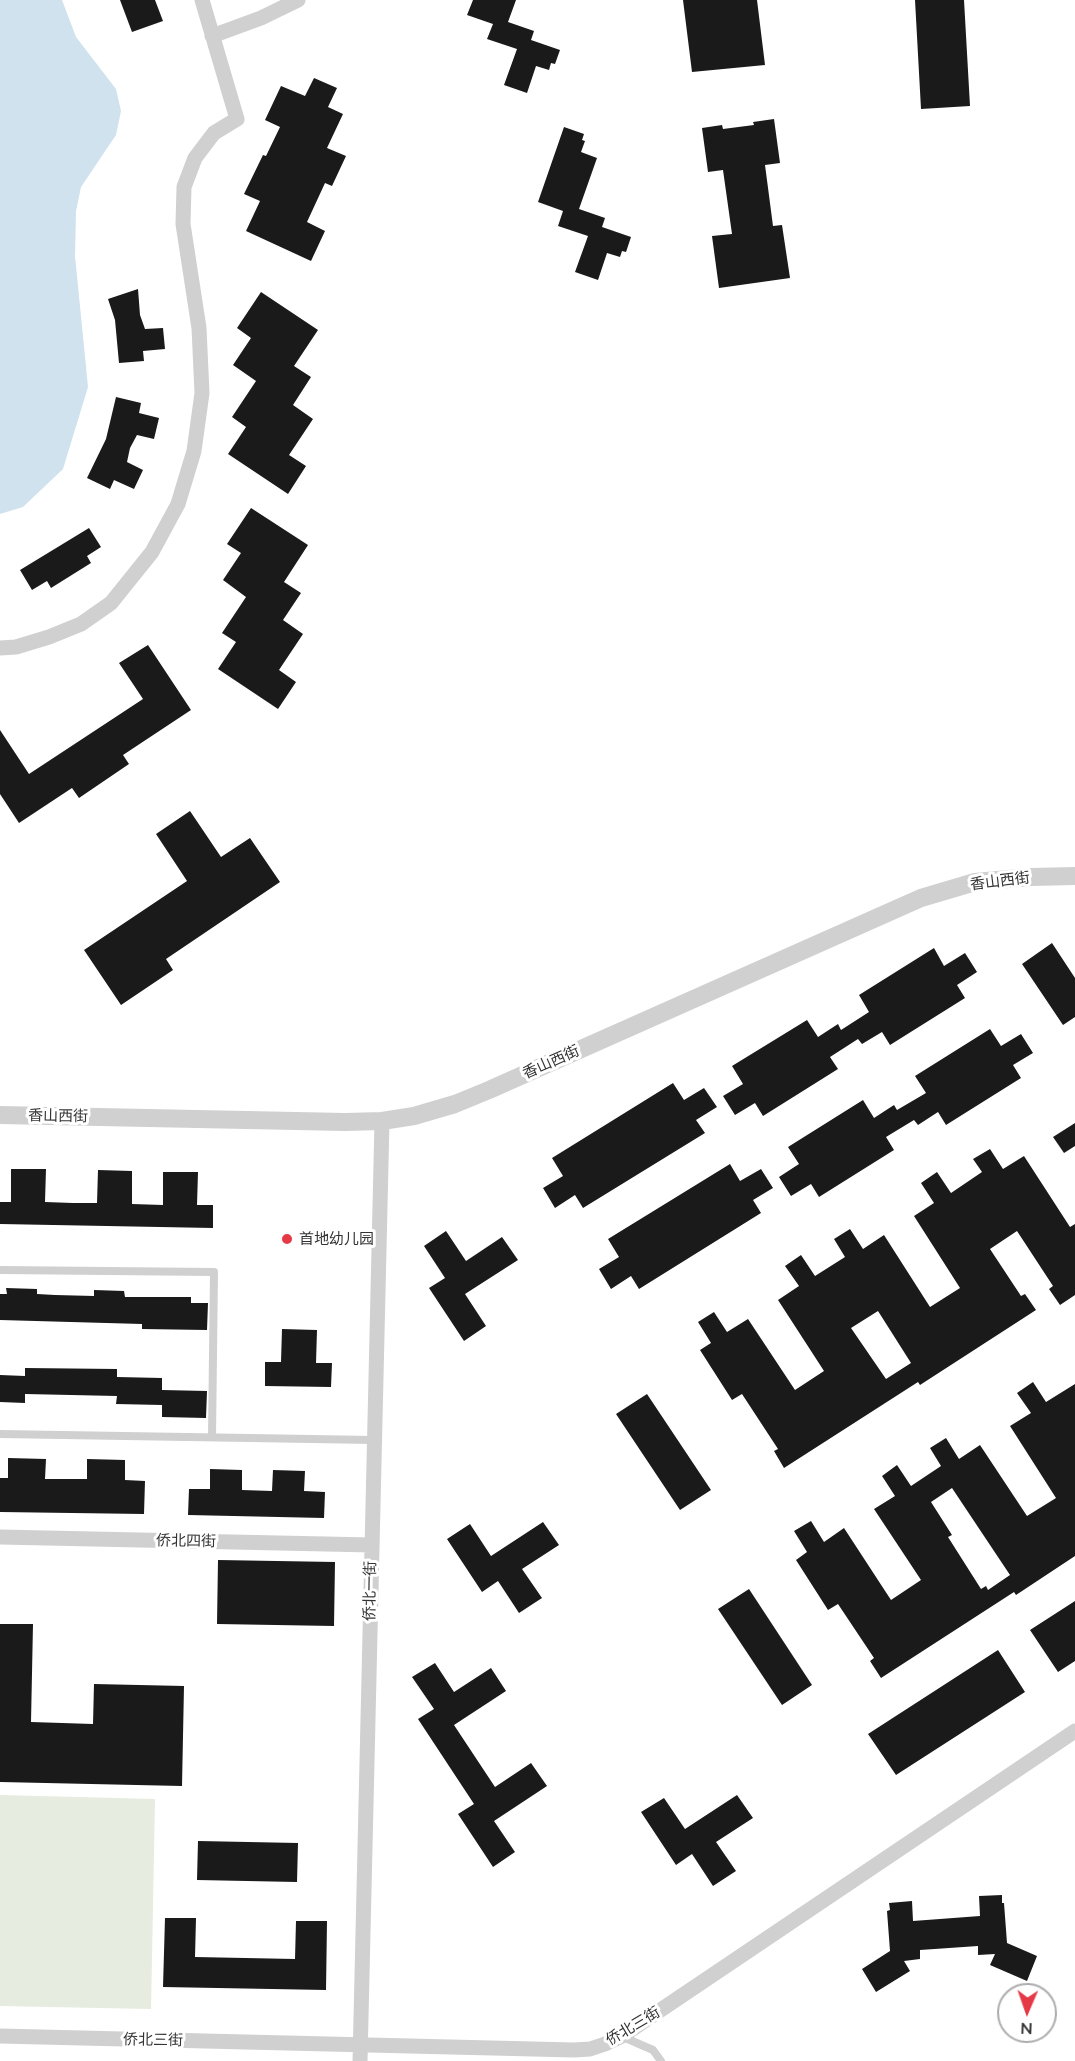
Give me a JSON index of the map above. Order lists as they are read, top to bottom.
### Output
{
  "streets": {
    "street": [
      "香山西街",
      "侨北四街",
      "侨北一街",
      "侨北三街"
    ]
  },
  "crossings": [
    ["香山西街", "侨北一街"],
    ["侨北四街", "侨北一街"],
    ["侨北一街", "侨北三街"]
  ],
  "places": ["首地幼儿园"],
  "north": "bottom"
}
